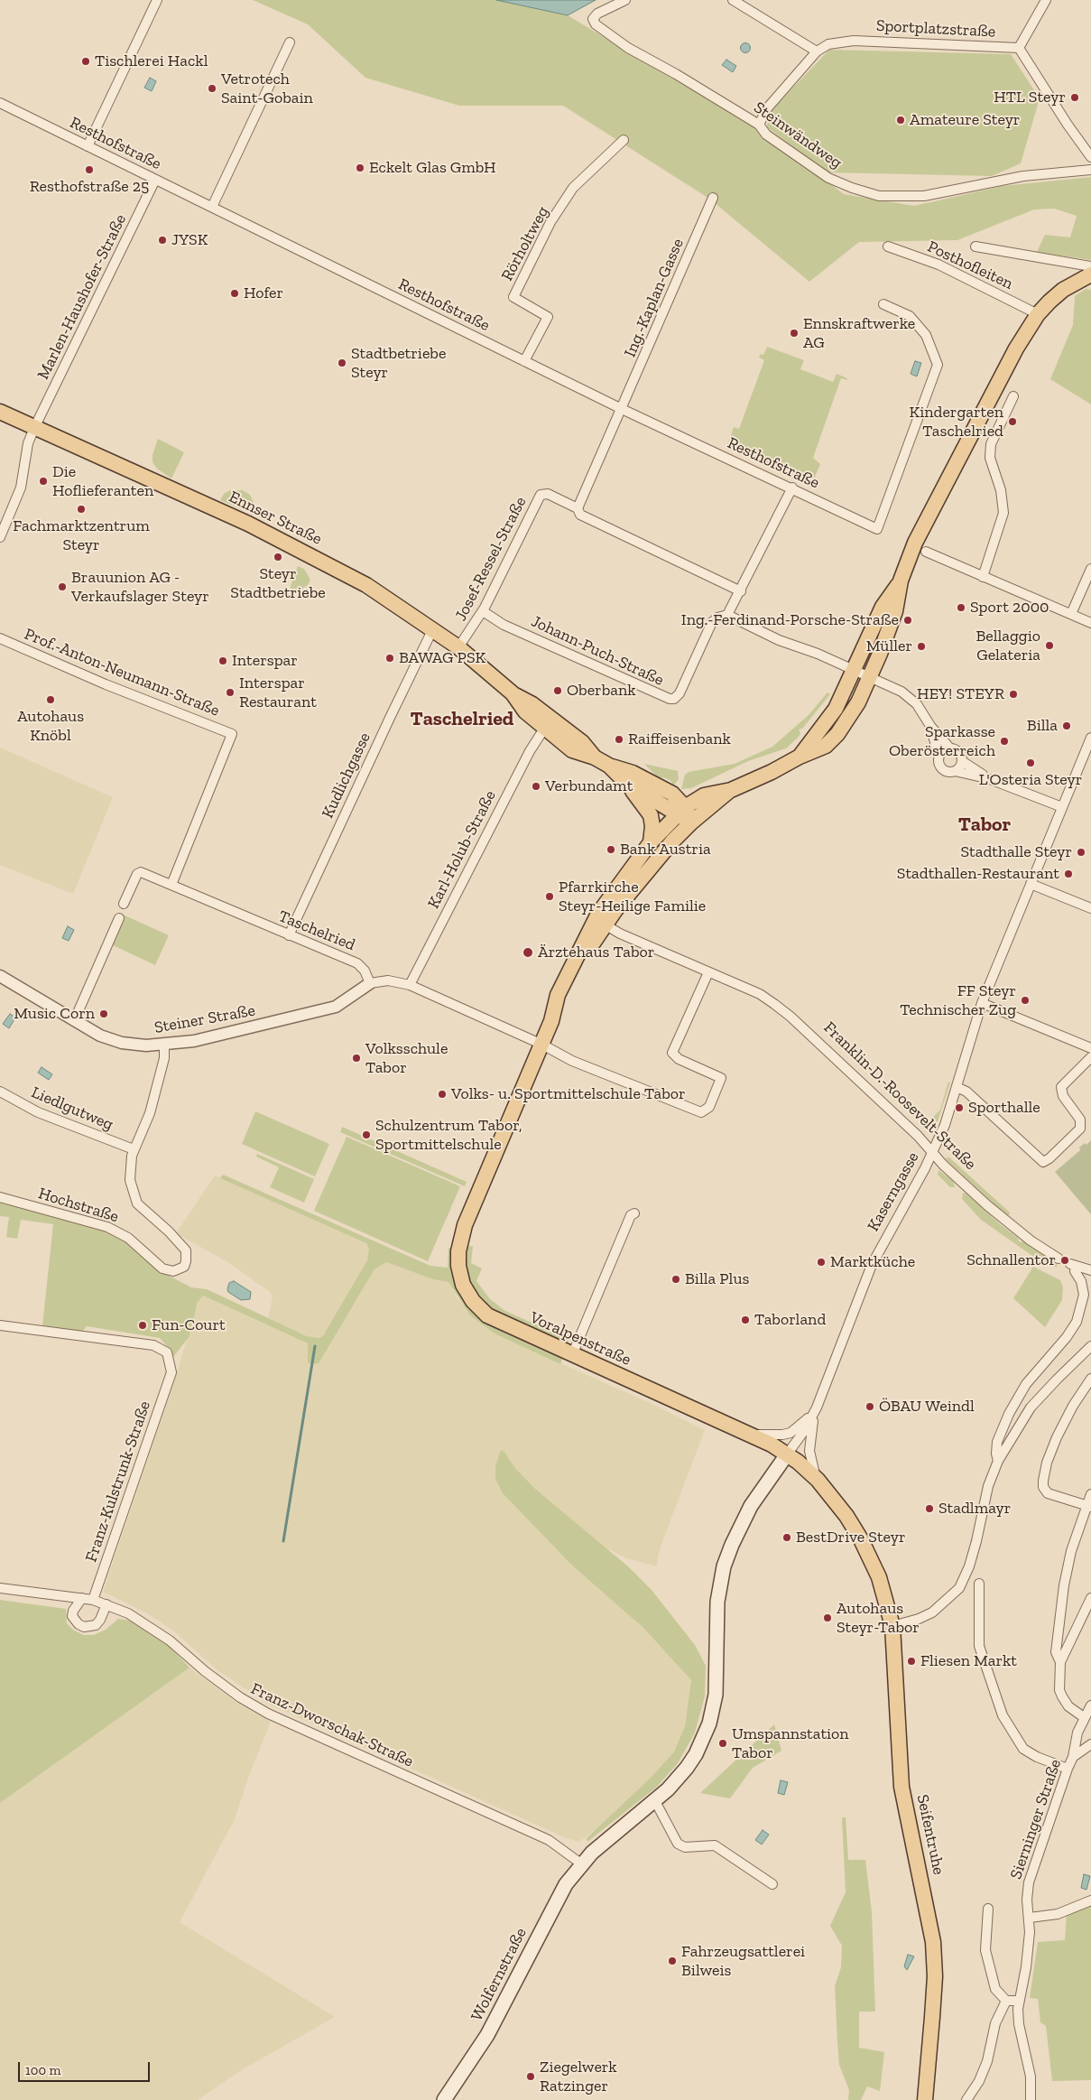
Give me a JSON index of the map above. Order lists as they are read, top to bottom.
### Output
{
  "streets": {
    "main road": [
      "Ennser Straße",
      "Voralpenstraße",
      "Seifentruhe",
      "Wolfernstraße"
    ],
    "street": [
      "Sportplatzstraße",
      "Steinwändweg",
      "Resthofstraße",
      "Rörholtweg",
      "Posthofleiten",
      "Marlen-Haushofer-Straße",
      "Ing.-Kaplan-Gasse",
      "Josef-Ressel-Straße",
      "Johann-Puch-Straße",
      "Prof.-Anton-Neumann-Straße",
      "Kudlichgasse",
      "Karl-Holub-Straße",
      "Taschelried",
      "Steiner Straße",
      "Franklin-D.-Roosevelt-Straße",
      "Liedlgutweg",
      "Kaserngasse",
      "Hochstraße",
      "Franz-Kulstrunk-Straße",
      "Franz-Dworschak-Straße",
      "Sierninger Straße"
    ]
  },
  "crossings": [
    ["Sportplatzstraße", "Steinwändweg"],
    ["Resthofstraße", "Rörholtweg"],
    ["Resthofstraße", "Marlen-Haushofer-Straße"],
    ["Resthofstraße", "Ing.-Kaplan-Gasse"],
    ["Resthofstraße", "Johann-Puch-Straße"],
    ["Marlen-Haushofer-Straße", "Ennser Straße"],
    ["Ennser Straße", "Josef-Ressel-Straße"],
    ["Ennser Straße", "Kudlichgasse"],
    ["Ennser Straße", "Karl-Holub-Straße"],
    ["Josef-Ressel-Straße", "Johann-Puch-Straße"],
    ["Prof.-Anton-Neumann-Straße", "Taschelried"],
    ["Kudlichgasse", "Taschelried"],
    ["Taschelried", "Steiner Straße"],
    ["Steiner Straße", "Hochstraße"],
    ["Franklin-D.-Roosevelt-Straße", "Kaserngasse"],
    ["Liedlgutweg", "Hochstraße"],
    ["Kaserngasse", "Voralpenstraße"],
    ["Kaserngasse", "Wolfernstraße"],
    ["Voralpenstraße", "Seifentruhe"],
    ["Voralpenstraße", "Wolfernstraße"],
    ["Franz-Kulstrunk-Straße", "Franz-Dworschak-Straße"],
    ["Franz-Dworschak-Straße", "Wolfernstraße"]
  ],
  "districts": ["Taschelried", "Tabor"],
  "places": [
    "Tischlerei Hackl",
    "Vetrotech Saint-Gobain",
    "HTL Steyr",
    "Amateure Steyr",
    "Eckelt Glas GmbH",
    "Resthofstraße 25",
    "JYSK",
    "Hofer",
    "Ennskraftwerke AG",
    "Stadtbetriebe Steyr",
    "Kindergarten Taschelried",
    "Die Hoflieferanten",
    "Fachmarktzentrum Steyr",
    "Steyr Stadtbetriebe",
    "Brauunion AG - Verkaufslager Steyr",
    "Sport 2000",
    "Ing.-Ferdinand-Porsche-Straße",
    "Bellaggio Gelateria",
    "Müller",
    "BAWAG PSK",
    "Interspar",
    "Oberbank",
    "Interspar Restaurant",
    "HEY! STEYR",
    "Autohaus Knöbl",
    "Billa",
    "Raiffeisenbank",
    "Sparkasse Oberösterreich",
    "L'Osteria Steyr",
    "Verbundamt",
    "Bank Austria",
    "Stadthalle Steyr",
    "Stadthallen-Restaurant",
    "Pfarrkirche Steyr-Heilige Familie",
    "Ärztehaus Tabor",
    "FF Steyr Technischer Zug",
    "Music Corn",
    "Volksschule Tabor",
    "Volks- u. Sportmittelschule Tabor",
    "Sporthalle",
    "Schulzentrum Tabor, Sportmittelschule",
    "Schnallentor",
    "Marktküche",
    "Billa Plus",
    "Taborland",
    "Fun-Court",
    "ÖBAU Weindl",
    "Stadlmayr",
    "BestDrive Steyr",
    "Autohaus Steyr-Tabor",
    "Fliesen Markt",
    "Umspannstation Tabor",
    "Fahrzeugsattlerei Bilweis",
    "Ziegelwerk Ratzinger"
  ],
  "scale_bar": "100 m"
}
